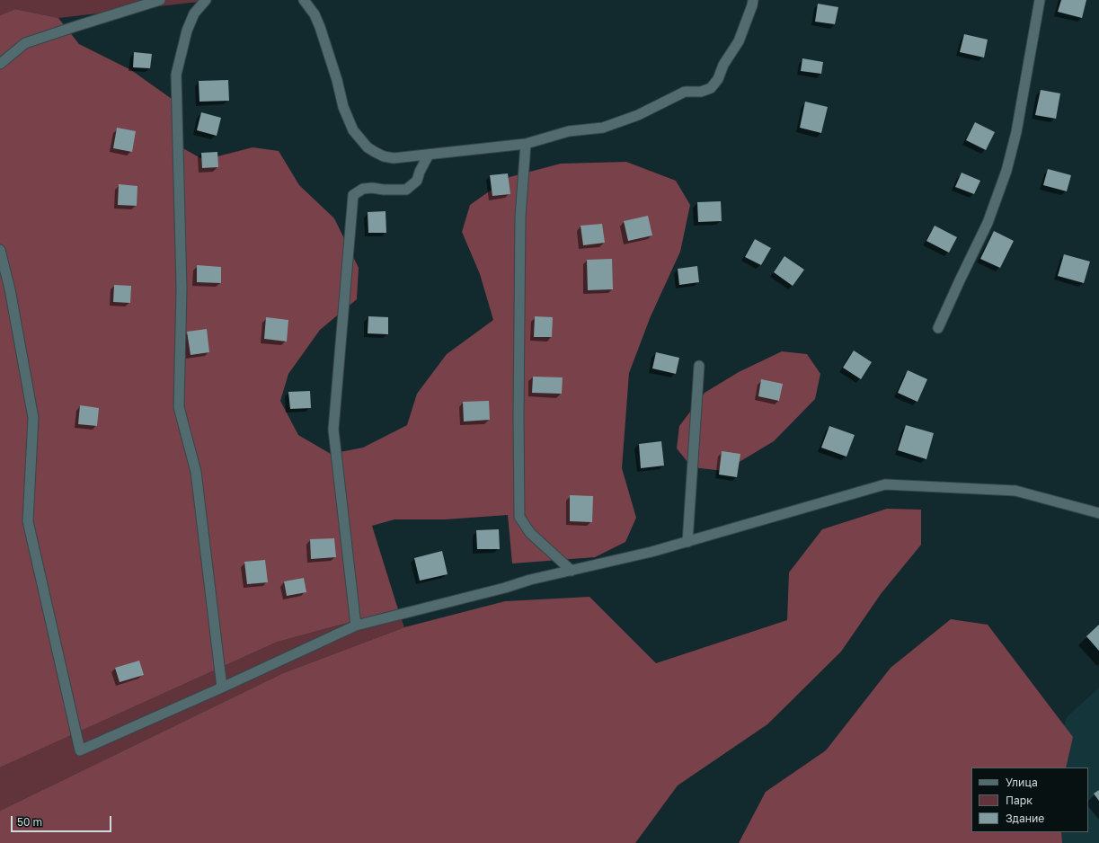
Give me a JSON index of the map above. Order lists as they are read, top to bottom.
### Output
{
  "legend": ["Улица", "Парк", "Здание"],
  "scale_bar": "50 m"
}
